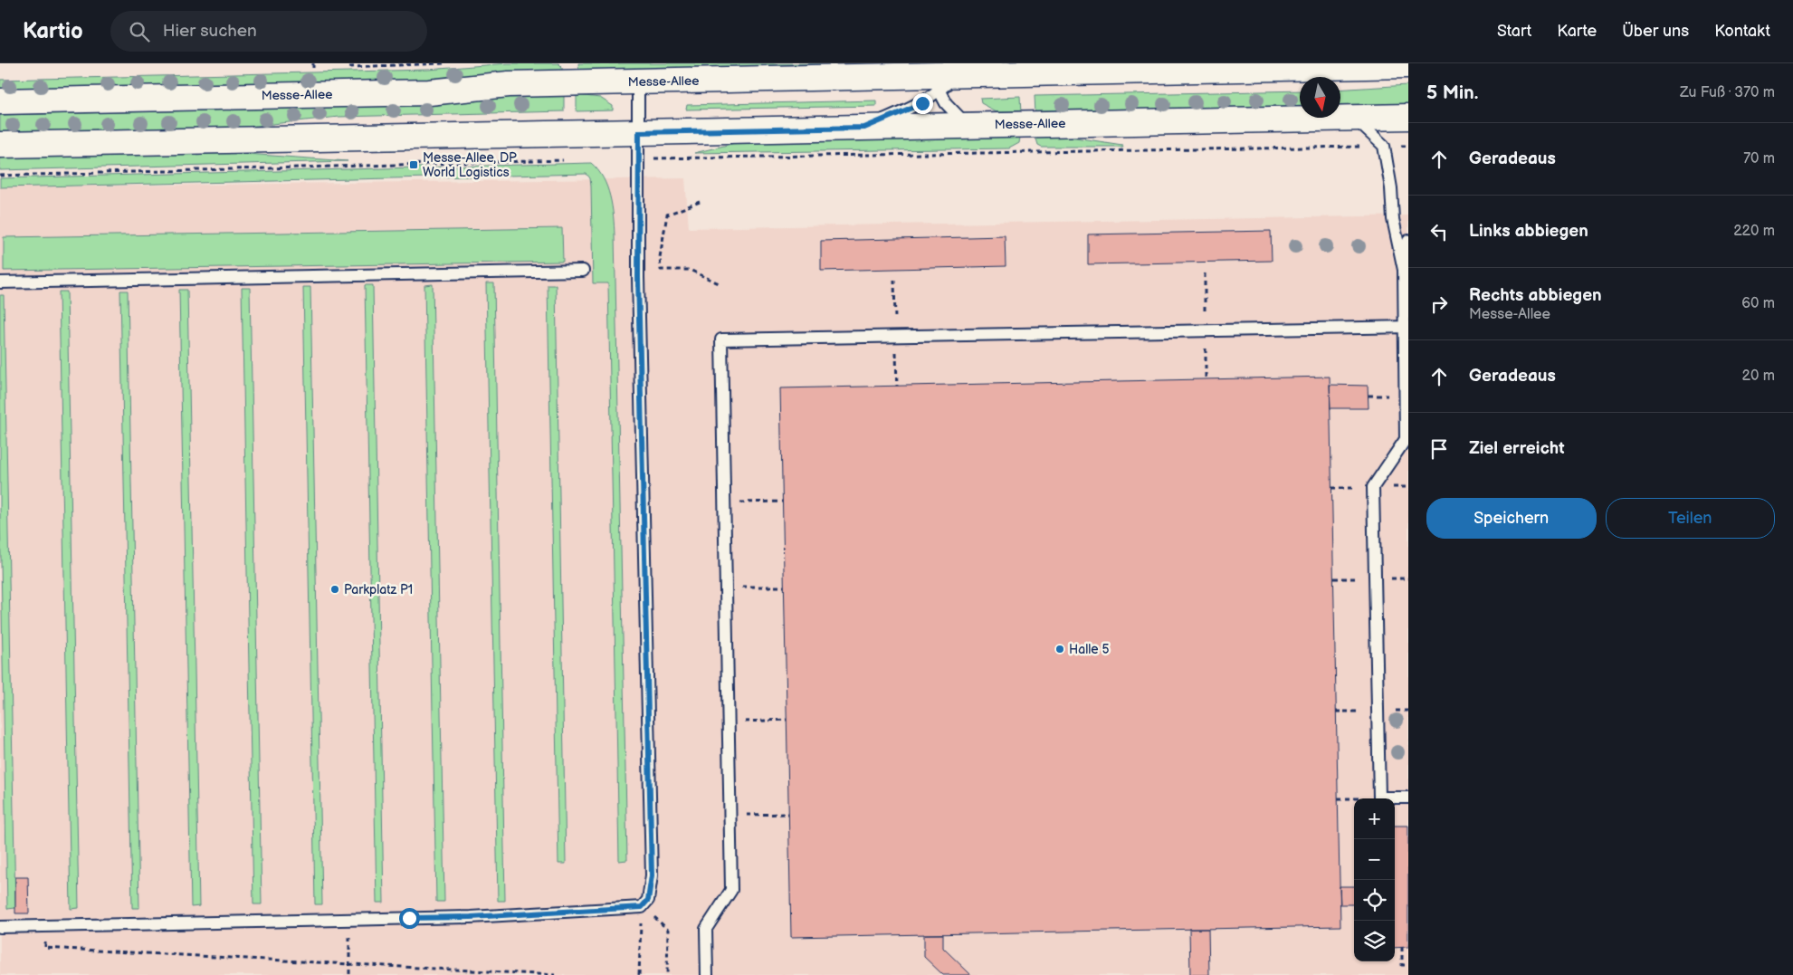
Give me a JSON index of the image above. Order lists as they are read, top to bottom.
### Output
{
  "streets": {
    "main road": ["Messe-Allee"]
  },
  "places": {
    "transit": ["Messe-Allee, DP World Logistics"],
    "other": ["Parkplatz P1", "Halle 5"]
  },
  "north": "bottom",
  "page": {
    "header": "Kartio",
    "search": "Hier suchen",
    "nav": [
      "Start",
      "Karte",
      "Über uns",
      "Kontakt"
    ],
    "heading": ["5 Min.", "Zu Fuß · 370 m"],
    "list": [
      ["Geradeaus", "70 m"],
      ["Links abbiegen", "220 m"],
      ["Rechts abbiegen", "Messe-Allee", "60 m"],
      ["Geradeaus", "20 m"],
      "Ziel erreicht"
    ],
    "buttons": ["Speichern", "Teilen"],
    "map_buttons": ["+", "−"]
  }
}
